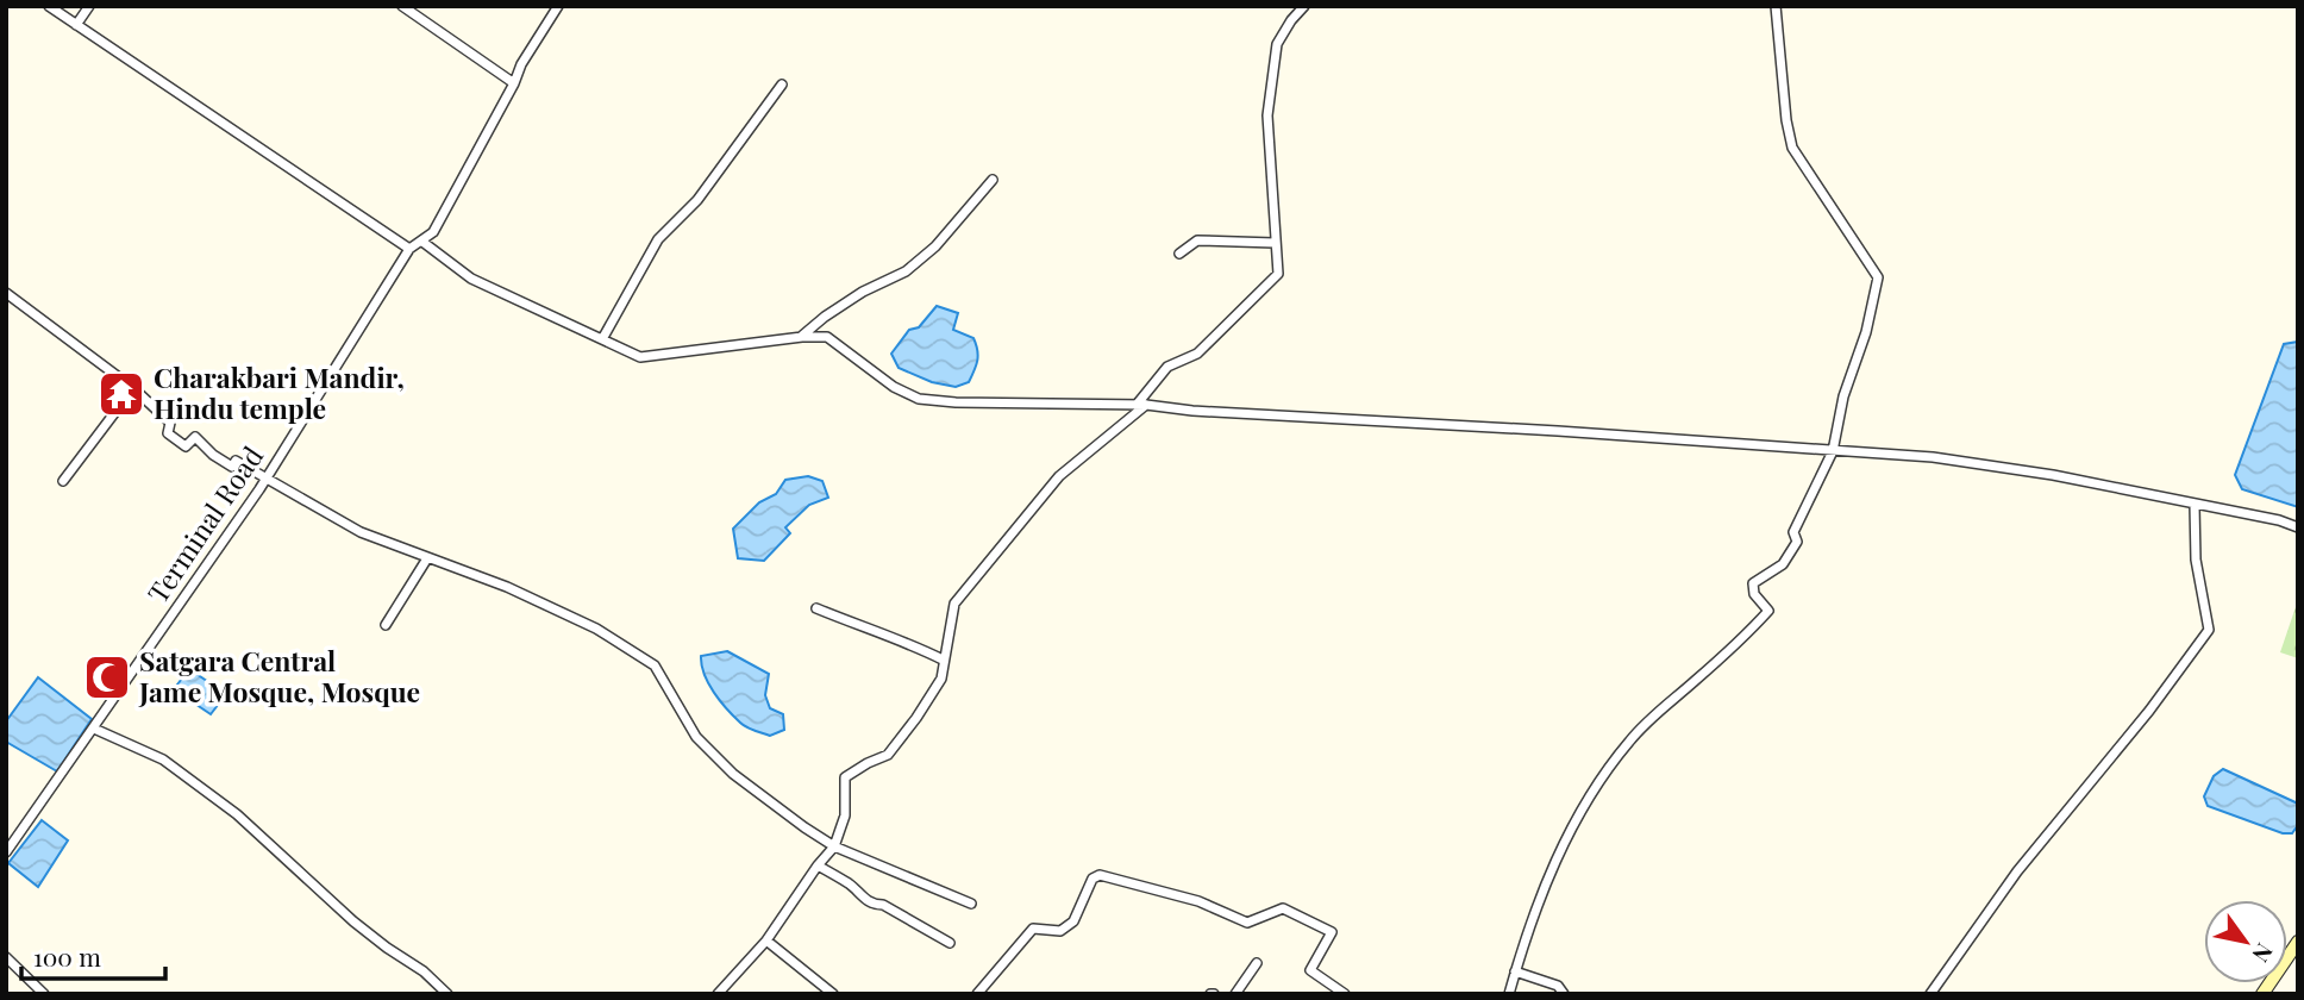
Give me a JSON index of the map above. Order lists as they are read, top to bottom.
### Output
{
  "streets": {
    "street": ["Terminal Road"]
  },
  "places": {
    "temple": ["Charakbari Mandir, Hindu temple"],
    "mosque": ["Satgara Central Jame Mosque, Mosque"]
  },
  "scale_bar": "100 m",
  "north": "bottom right"
}
